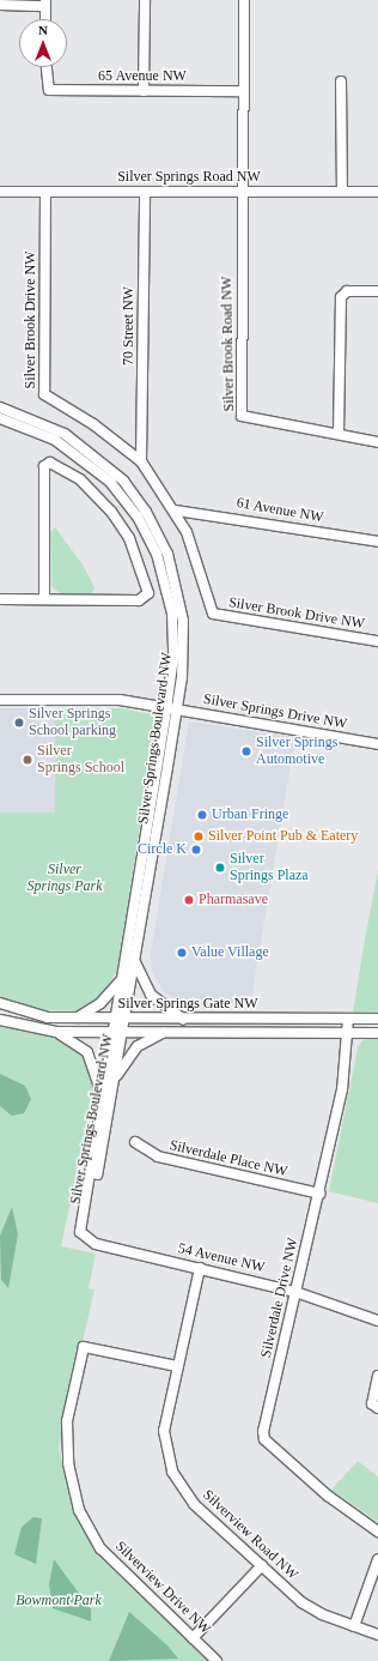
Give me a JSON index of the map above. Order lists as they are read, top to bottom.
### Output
{
  "streets": {
    "street": [
      "65 Avenue NW",
      "Silver Springs Road NW",
      "Silver Brook Drive NW",
      "70 Street NW",
      "Silver Brook Road NW",
      "61 Avenue NW",
      "Silver Springs Drive NW",
      "Silver Springs Boulevard NW",
      "Silver Springs Gate NW",
      "Silverdale Place NW",
      "54 Avenue NW",
      "Silverdale Drive NW",
      "Silverview Road NW",
      "Silverview Drive NW"
    ]
  },
  "crossings": [
    ["Silver Springs Road NW", "Silver Brook Drive NW"],
    ["Silver Springs Road NW", "70 Street NW"],
    ["Silver Springs Road NW", "Silver Brook Road NW"],
    ["Silver Brook Drive NW", "70 Street NW"],
    ["Silver Brook Drive NW", "61 Avenue NW"],
    ["Silver Springs Drive NW", "Silver Springs Boulevard NW"],
    ["Silver Springs Boulevard NW", "Silver Springs Gate NW"],
    ["Silver Springs Boulevard NW", "54 Avenue NW"],
    ["Silver Springs Gate NW", "Silverdale Drive NW"],
    ["Silverdale Place NW", "Silverdale Drive NW"],
    ["54 Avenue NW", "Silverdale Drive NW"],
    ["54 Avenue NW", "Silverview Road NW"],
    ["Silverview Road NW", "Silverview Drive NW"]
  ],
  "parks": ["Silver Springs Park", "Bowmont Park"],
  "places": [
    "Silver Springs School parking",
    "Silver Springs Automotive",
    "Silver Springs School",
    "Urban Fringe",
    "Silver Point Pub & Eatery",
    "Circle K",
    "Silver Springs Plaza",
    "Pharmasave",
    "Value Village"
  ],
  "north": "top"
}
